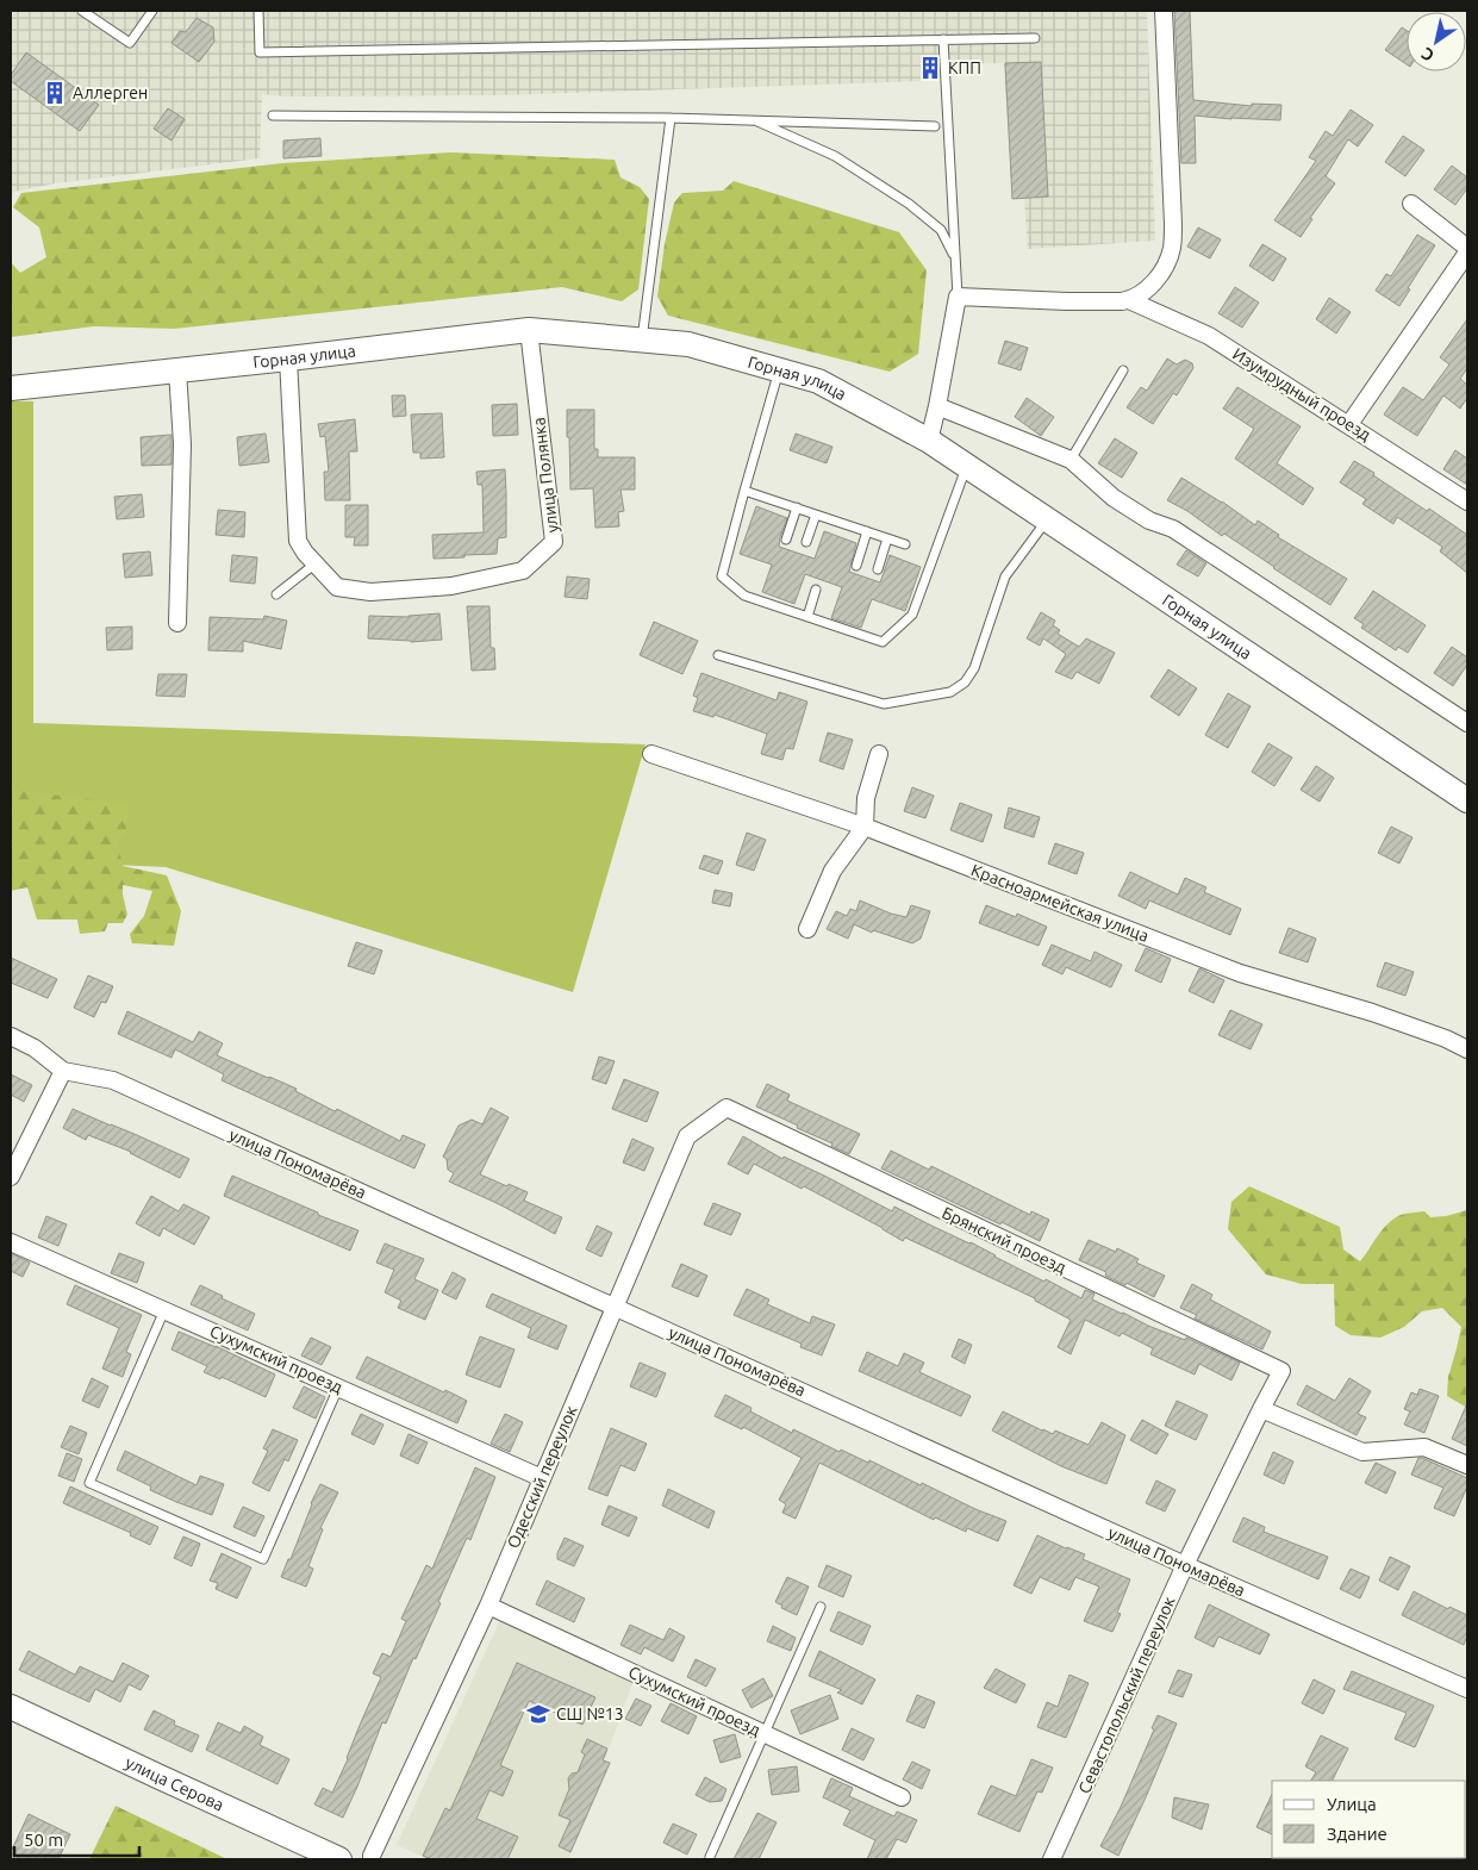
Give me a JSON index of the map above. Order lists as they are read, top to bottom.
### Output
{
  "streets": {
    "street": [
      "Горная улица",
      "Изумрудный проезд",
      "улица Полянка",
      "Красноармейская улица",
      "улица Пономарёва",
      "Брянский проезд",
      "Сухумский проезд",
      "Одесский переулок",
      "Севастопольский переулок",
      "улица Серова"
    ]
  },
  "crossings": [
    ["Горная улица", "улица Полянка"],
    ["улица Пономарёва", "Одесский переулок"],
    ["улица Пономарёва", "Севастопольский переулок"],
    ["Брянский проезд", "Одесский переулок"],
    ["Брянский проезд", "Севастопольский переулок"],
    ["Сухумский проезд", "Одесский переулок"]
  ],
  "places": {
    "building": ["КПП", "Аллерген"],
    "school or university": ["СШ №13"]
  },
  "legend": ["Улица", "Здание"],
  "scale_bar": "50 m",
  "north": "bottom left"
}
